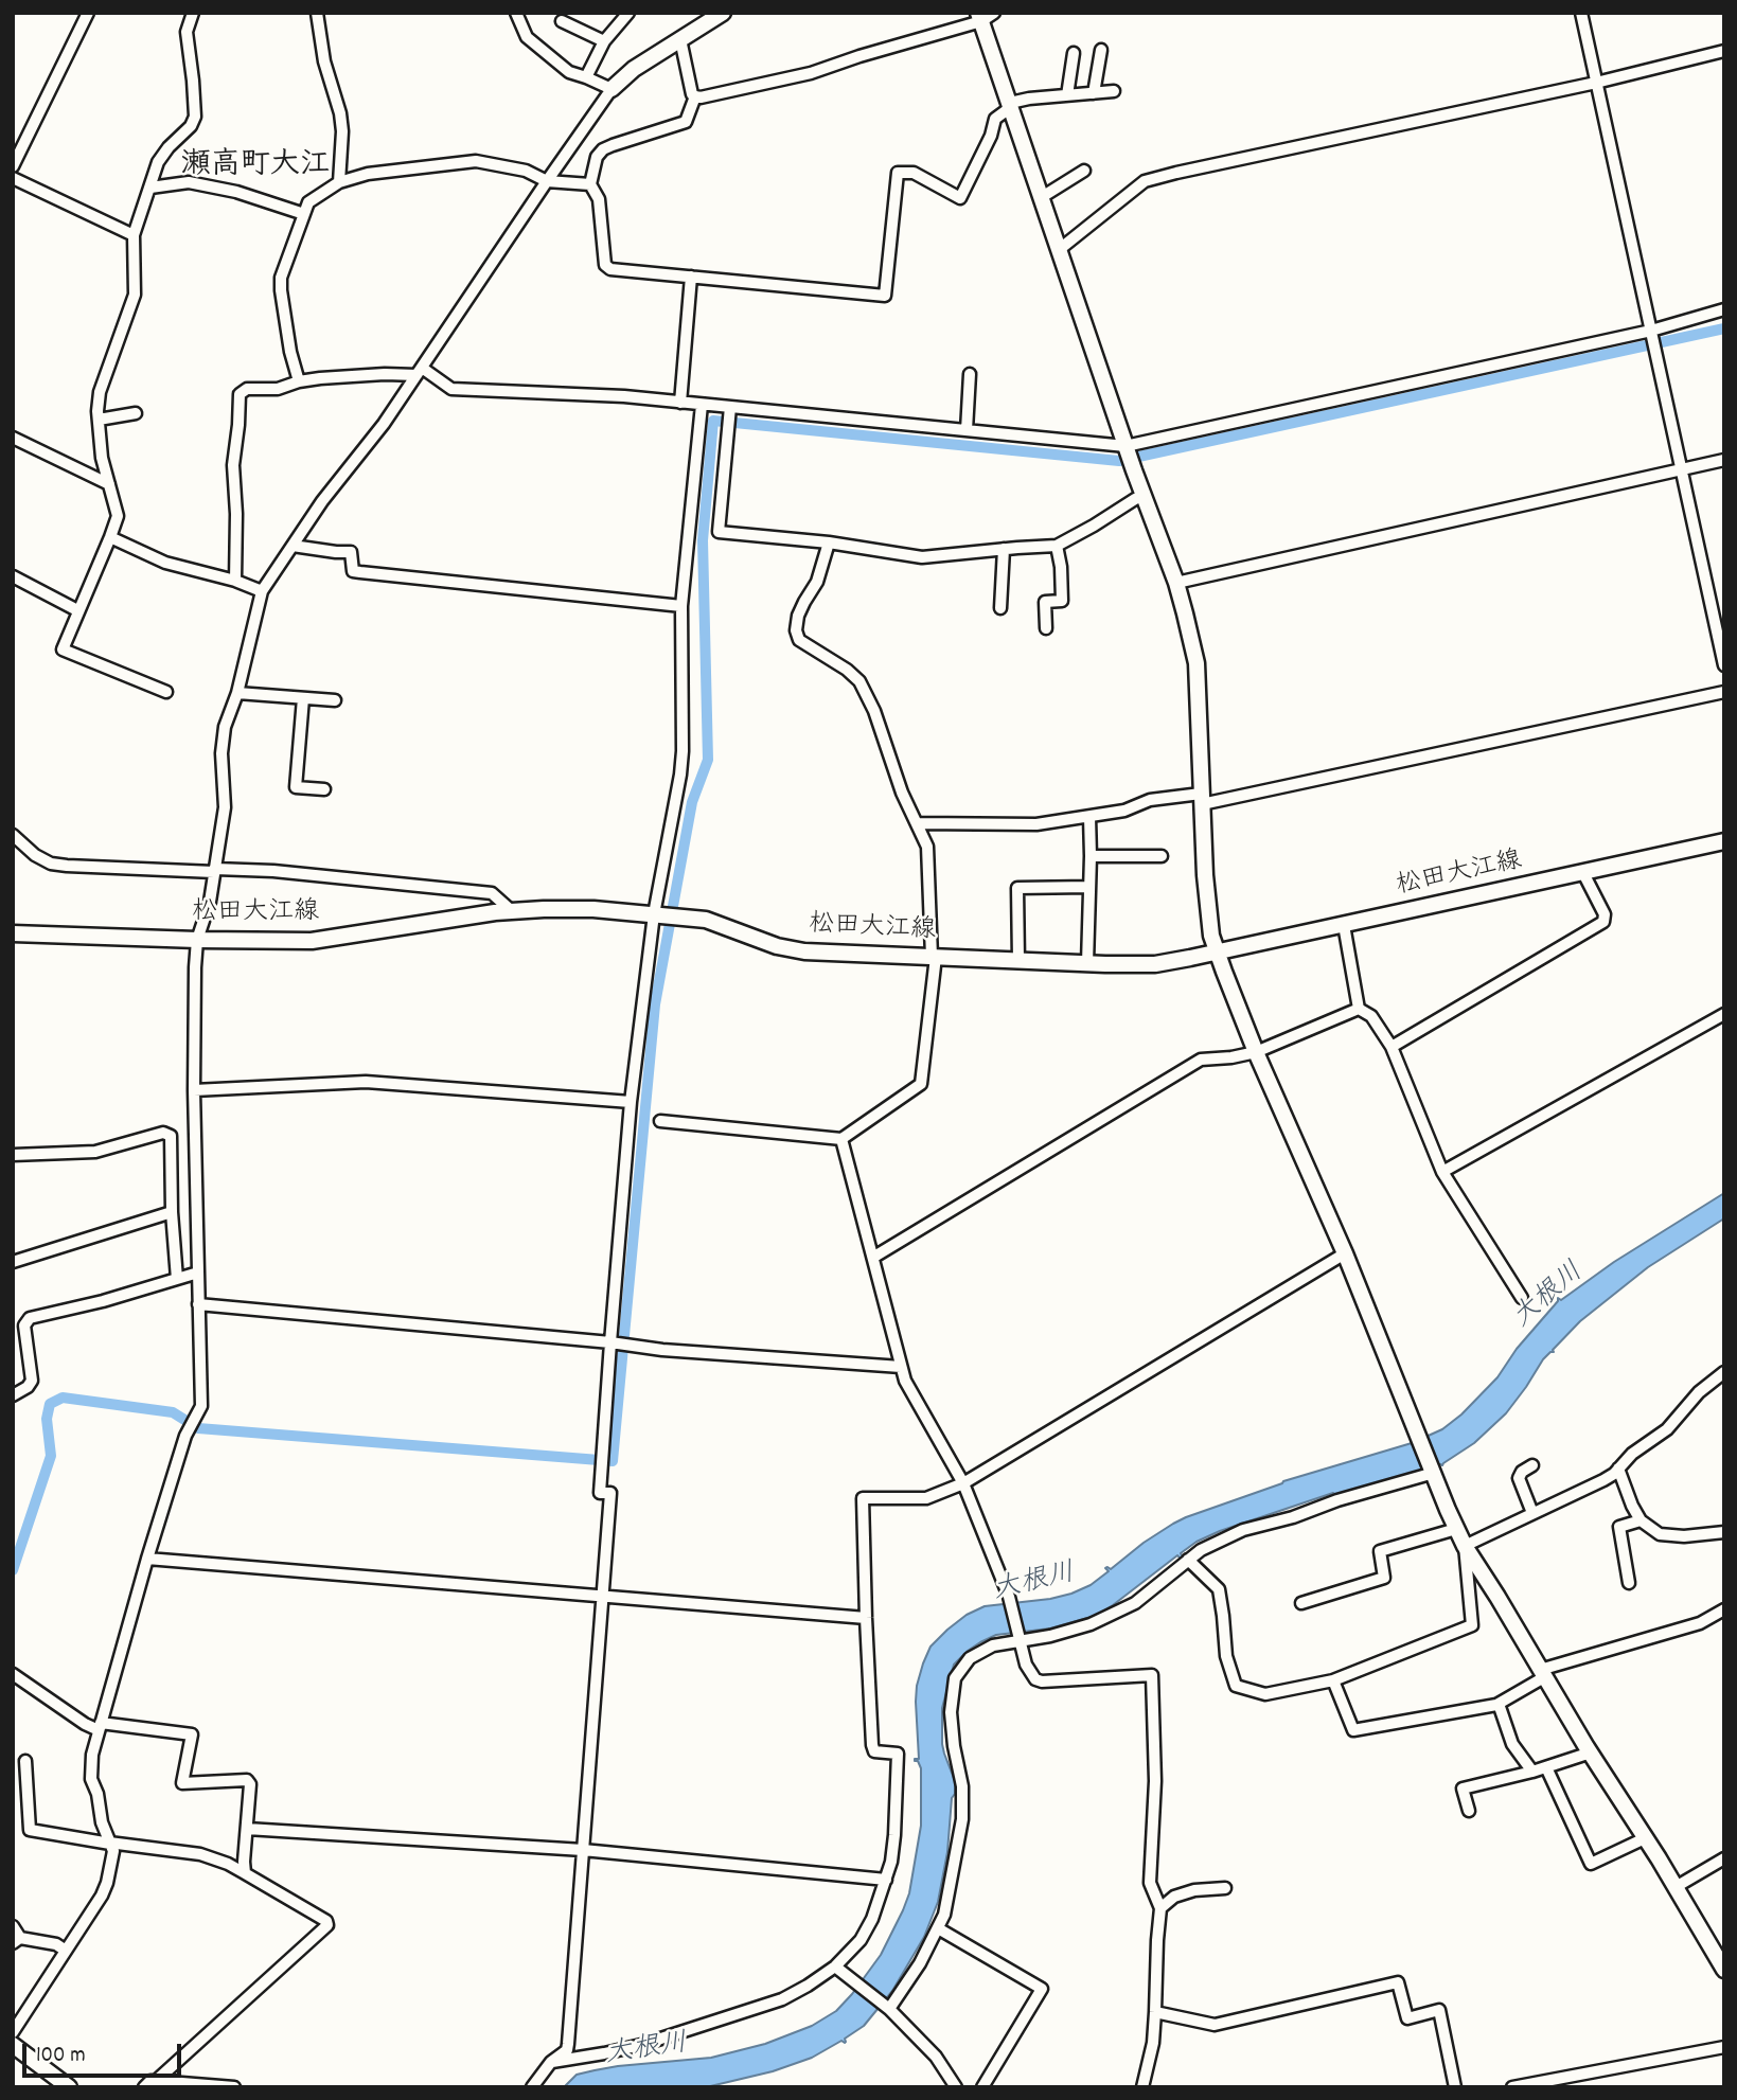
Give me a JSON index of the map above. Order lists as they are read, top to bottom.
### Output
{
  "streets": {
    "street": ["松田大江線"]
  },
  "districts": ["瀬高町大江"],
  "water": ["大根川"],
  "scale_bar": "100 m"
}
